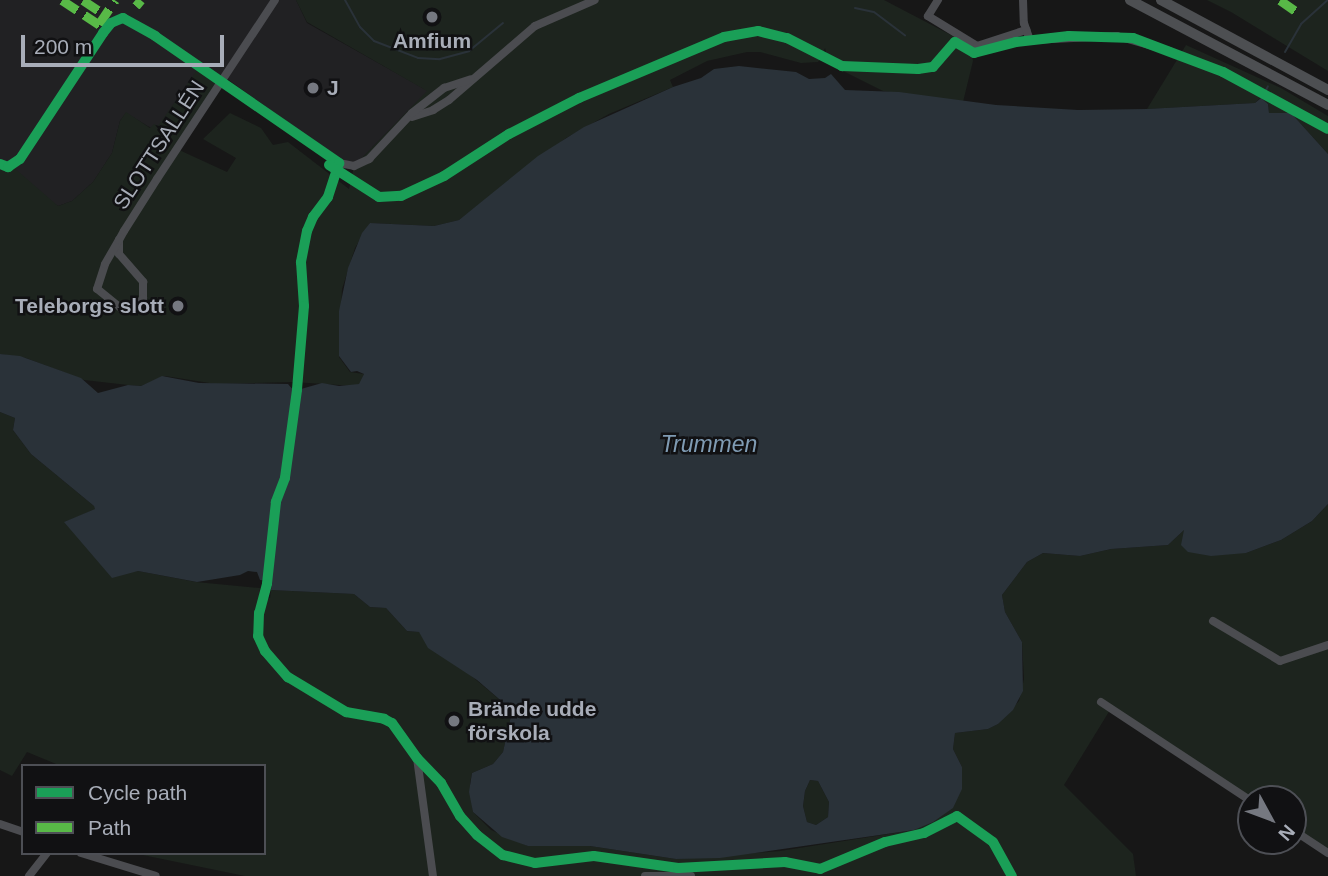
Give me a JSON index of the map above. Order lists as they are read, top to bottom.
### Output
{
  "streets": {
    "street": ["SLOTTSALLÉN"]
  },
  "water": ["Trummen"],
  "places": [
    "Amfium",
    "J",
    "Teleborgs slott",
    "Brände udde förskola"
  ],
  "legend": ["Cycle path", "Path"],
  "scale_bar": "200 m",
  "north": "bottom right"
}
